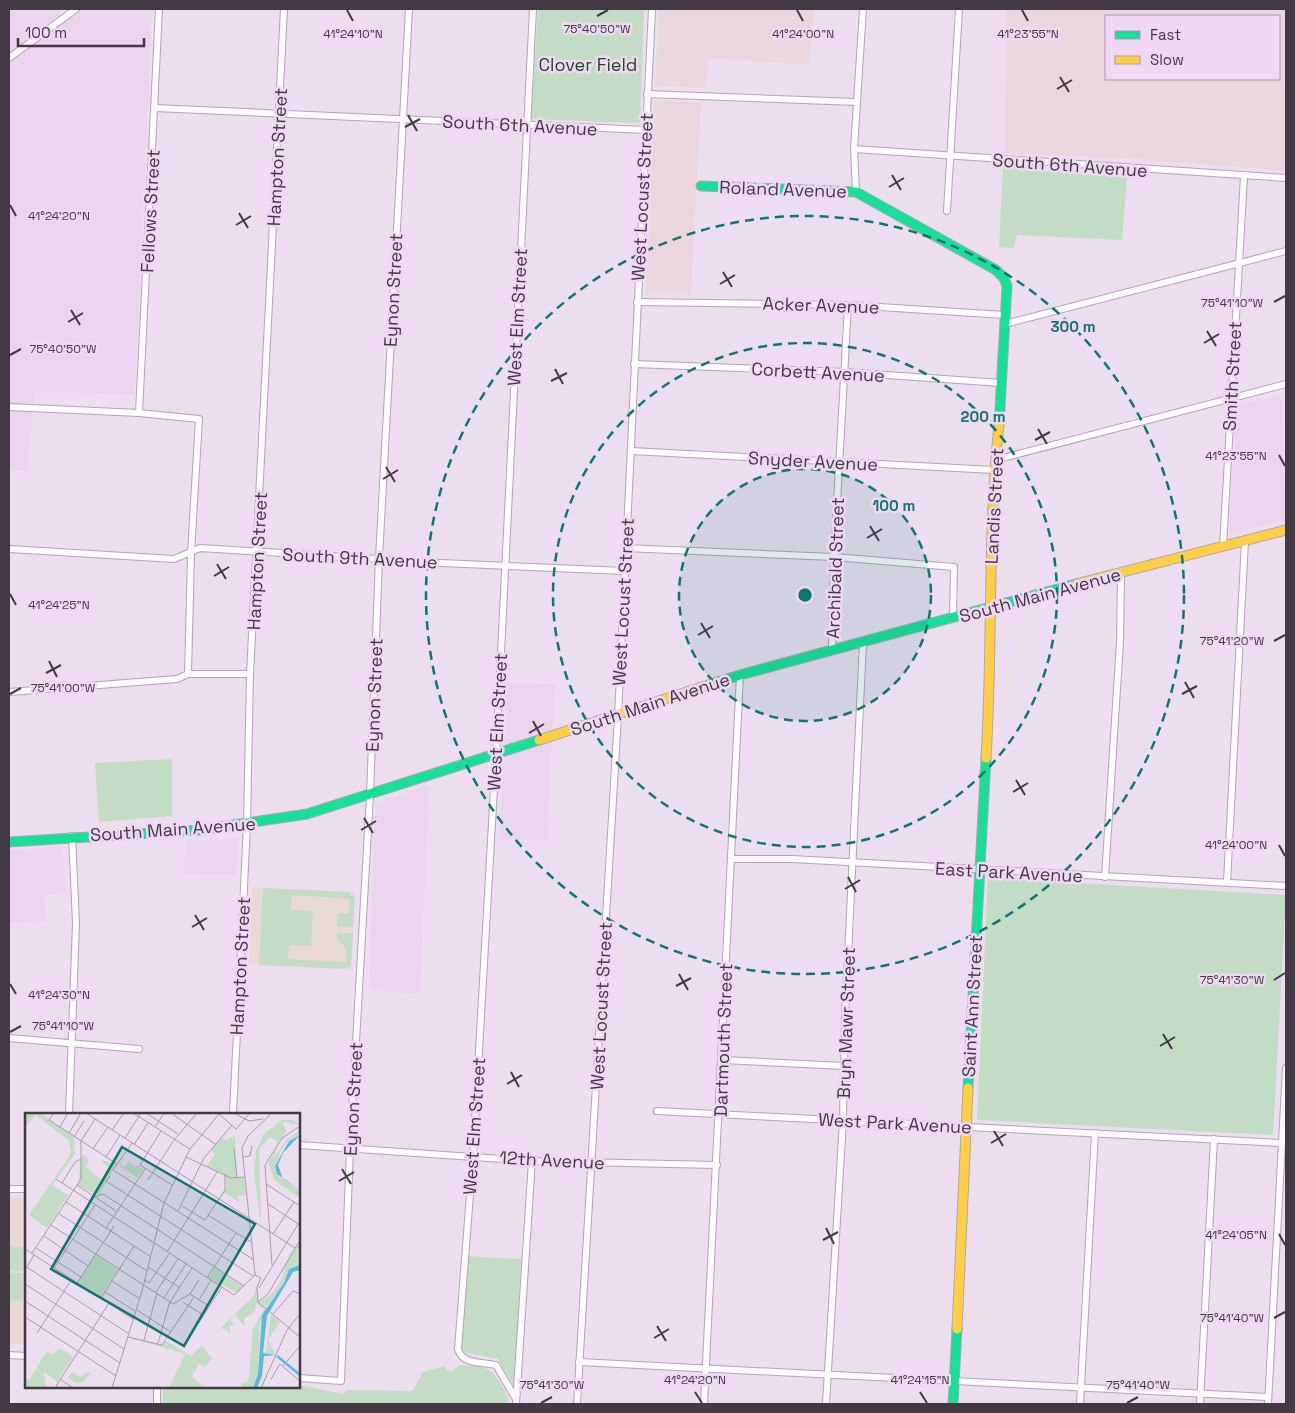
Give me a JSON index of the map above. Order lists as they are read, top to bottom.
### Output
{
  "streets": {
    "street": [
      "South 6th Avenue",
      "Hampton Street",
      "Roland Avenue",
      "West Locust Street",
      "Fellows Street",
      "Eynon Street",
      "Acker Avenue",
      "West Elm Street",
      "Corbett Avenue",
      "Smith Street",
      "Snyder Avenue",
      "Landis Street",
      "South 9th Avenue",
      "Archibald Street",
      "South Main Avenue",
      "East Park Avenue",
      "Saint Ann Street",
      "Bryn Mawr Street",
      "Dartmouth Street",
      "West Park Avenue",
      "12th Avenue"
    ]
  },
  "crossings": [
    ["South 6th Avenue", "Hampton Street"],
    ["South 6th Avenue", "West Locust Street"],
    ["South 6th Avenue", "Fellows Street"],
    ["South 6th Avenue", "Eynon Street"],
    ["South 6th Avenue", "West Elm Street"],
    ["South 6th Avenue", "Smith Street"],
    ["Hampton Street", "South 9th Avenue"],
    ["Hampton Street", "South Main Avenue"],
    ["Roland Avenue", "Landis Street"],
    ["West Locust Street", "Acker Avenue"],
    ["West Locust Street", "Corbett Avenue"],
    ["West Locust Street", "Snyder Avenue"],
    ["West Locust Street", "South 9th Avenue"],
    ["West Locust Street", "South Main Avenue"],
    ["West Locust Street", "12th Avenue"],
    ["Eynon Street", "South 9th Avenue"],
    ["Eynon Street", "South Main Avenue"],
    ["Eynon Street", "12th Avenue"],
    ["Acker Avenue", "Smith Street"],
    ["Acker Avenue", "Landis Street"],
    ["Acker Avenue", "Archibald Street"],
    ["West Elm Street", "South 9th Avenue"],
    ["West Elm Street", "South Main Avenue"],
    ["West Elm Street", "12th Avenue"],
    ["Corbett Avenue", "Landis Street"],
    ["Corbett Avenue", "Archibald Street"],
    ["Smith Street", "South Main Avenue"],
    ["Snyder Avenue", "Landis Street"],
    ["Snyder Avenue", "Archibald Street"],
    ["Landis Street", "South Main Avenue"],
    ["Landis Street", "Saint Ann Street"],
    ["Archibald Street", "South Main Avenue"],
    ["South Main Avenue", "Saint Ann Street"],
    ["South Main Avenue", "Bryn Mawr Street"],
    ["South Main Avenue", "Dartmouth Street"],
    ["East Park Avenue", "Saint Ann Street"],
    ["East Park Avenue", "Bryn Mawr Street"],
    ["East Park Avenue", "Dartmouth Street"],
    ["Saint Ann Street", "West Park Avenue"],
    ["Bryn Mawr Street", "West Park Avenue"],
    ["Dartmouth Street", "West Park Avenue"],
    ["Dartmouth Street", "12th Avenue"]
  ],
  "parks": ["Clover Field"],
  "legend": ["Fast", "Slow"],
  "scale_bar": "100 m",
  "coordinates": [
    "75°40'50\"W",
    "41°24'10\"N",
    "41°23'55\"N",
    "41°24'00\"N",
    "41°24'20\"N",
    "75°41'10\"W",
    "41°24'25\"N",
    "75°41'20\"W",
    "75°41'00\"W",
    "75°41'30\"W",
    "41°24'30\"N",
    "41°24'05\"N",
    "75°41'40\"W",
    "41°24'15\"N"
  ],
  "rings": ["300 m", "200 m", "100 m"]
}
